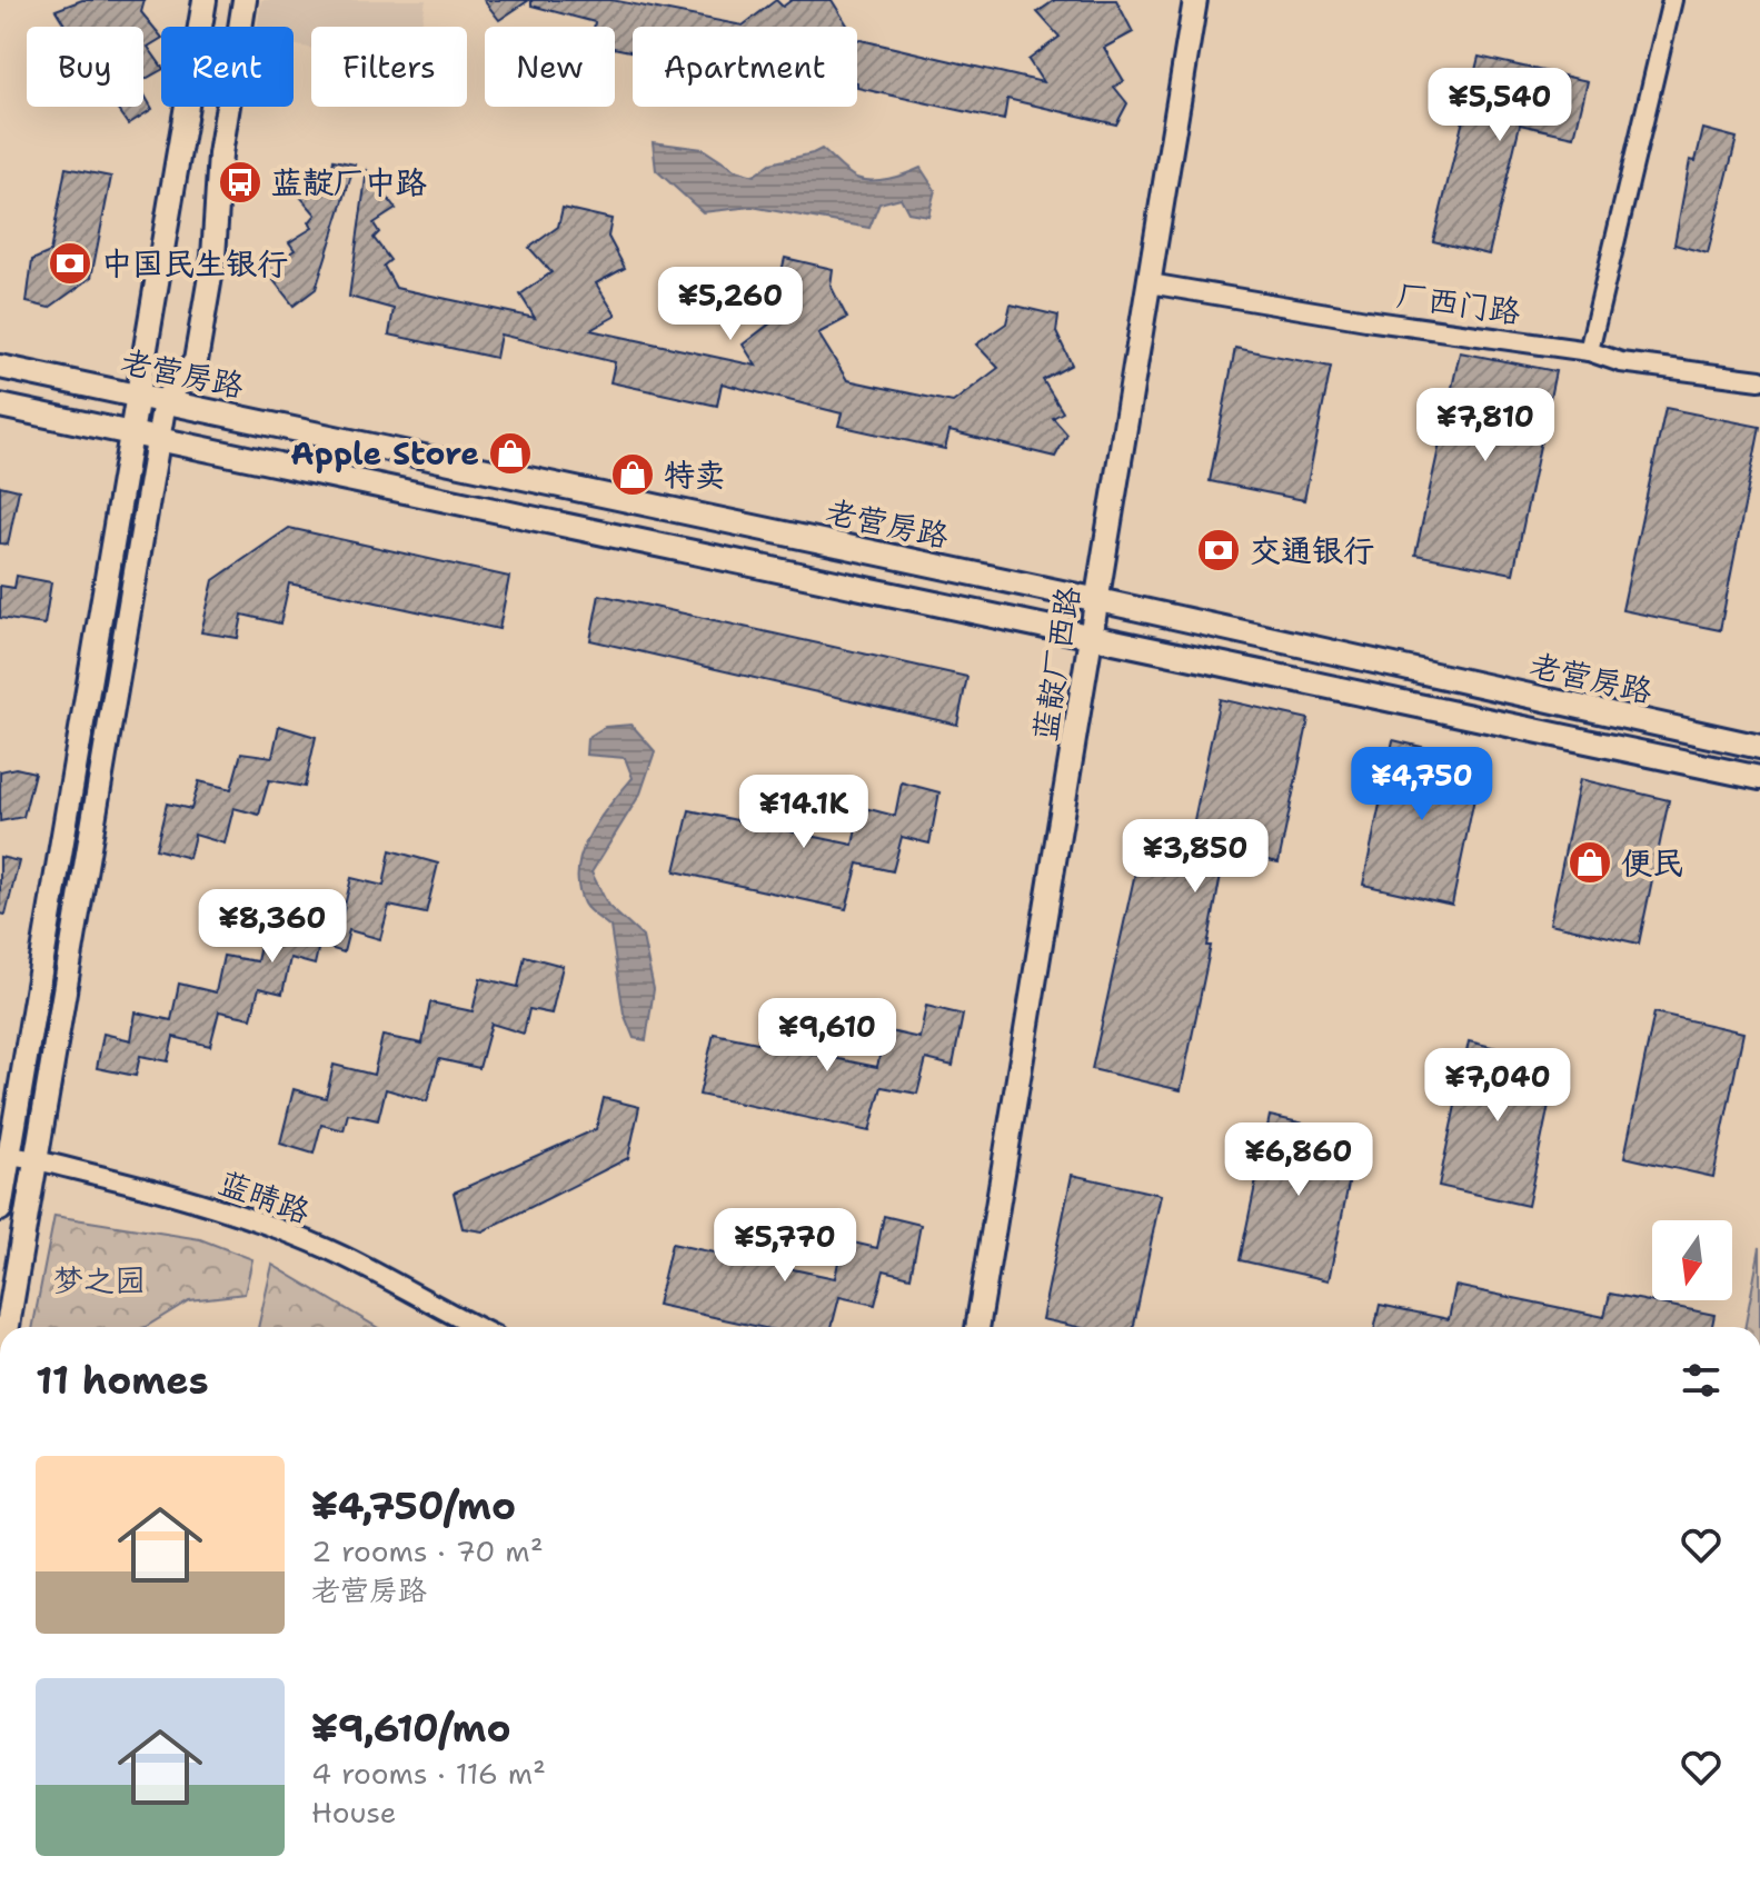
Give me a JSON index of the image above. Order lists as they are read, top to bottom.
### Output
{
  "streets": {
    "street": [
      "厂西门路",
      "老营房路",
      "蓝靛厂西路",
      "蓝晴路"
    ]
  },
  "crossings": [
    ["厂西门路", "蓝靛厂西路"],
    ["老营房路", "蓝靛厂西路"]
  ],
  "parks": ["梦之园"],
  "places": {
    "bus stop": ["蓝靛厂中路"],
    "bank": ["中国民生银行", "交通银行"],
    "shop": ["Apple Store", "特卖", "便民"]
  },
  "north": "bottom",
  "page": {
    "chip": [
      "Buy",
      "Rent",
      "Filters",
      "New",
      "Apartment"
    ],
    "price": [
      "¥5,540",
      "¥5,260",
      "¥7,810",
      "¥4,750",
      "¥14.1K",
      "¥3,850",
      "¥8,360",
      "¥9,610",
      "¥7,040",
      "¥6,860",
      "¥5,770"
    ],
    "heading": "11 homes",
    "list": [
      {
        "name": "¥4,750/mo",
        "note": "2 rooms · 70 m² · 老营房路"
      },
      {
        "name": "¥9,610/mo",
        "note": "4 rooms · 116 m² · House"
      }
    ]
  }
}
